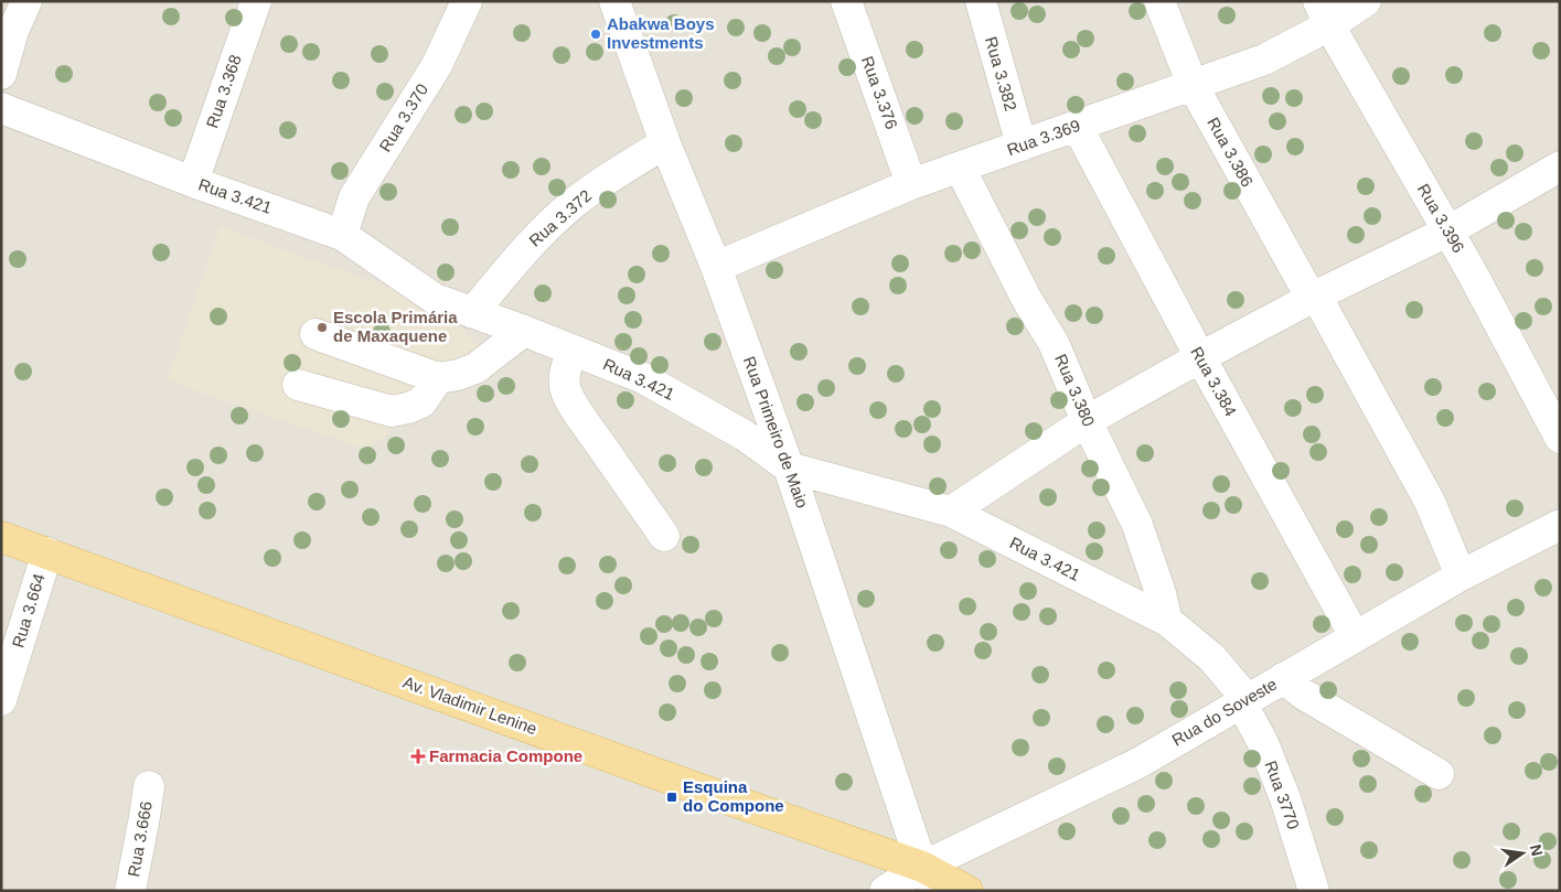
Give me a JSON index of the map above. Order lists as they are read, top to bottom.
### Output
{
  "streets": {
    "main road": ["Av. Vladimir Lenine"],
    "street": [
      "Rua 3.382",
      "Rua 3.368",
      "Rua 3.376",
      "Rua 3.370",
      "Rua 3.369",
      "Rua 3.386",
      "Rua 3.421",
      "Rua 3.372",
      "Rua 3.396",
      "Rua 3.384",
      "Rua 3.380",
      "Rua Primeiro de Maio",
      "Rua 3.664",
      "Rua do Soveste",
      "Rua 3770",
      "Rua 3.666"
    ]
  },
  "crossings": [
    ["Rua 3.382", "Rua 3.369"],
    ["Rua 3.368", "Rua 3.421"],
    ["Rua 3.376", "Rua 3.369"],
    ["Rua 3.370", "Rua 3.421"],
    ["Rua 3.369", "Rua 3.386"],
    ["Rua 3.369", "Rua 3.396"],
    ["Rua 3.369", "Rua 3.384"],
    ["Rua 3.369", "Rua 3.380"],
    ["Rua 3.369", "Rua Primeiro de Maio"],
    ["Rua 3.386", "Rua do Soveste"],
    ["Rua 3.421", "Rua 3.372"],
    ["Rua 3.421", "Rua 3.380"],
    ["Rua 3.421", "Rua Primeiro de Maio"],
    ["Rua 3.421", "Rua do Soveste"],
    ["Rua 3.421", "Rua 3770"],
    ["Rua 3.372", "Rua Primeiro de Maio"],
    ["Rua 3.384", "Rua do Soveste"],
    ["Rua Primeiro de Maio", "Av. Vladimir Lenine"],
    ["Rua Primeiro de Maio", "Rua do Soveste"],
    ["Rua 3.664", "Av. Vladimir Lenine"],
    ["Av. Vladimir Lenine", "Rua do Soveste"],
    ["Rua do Soveste", "Rua 3770"]
  ],
  "places": {
    "other": ["Abakwa Boys Investments", "Escola Primária de Maxaquene"],
    "health": ["Farmacia Compone"],
    "transit": ["Esquina do Compone"]
  },
  "north": "right"
}
